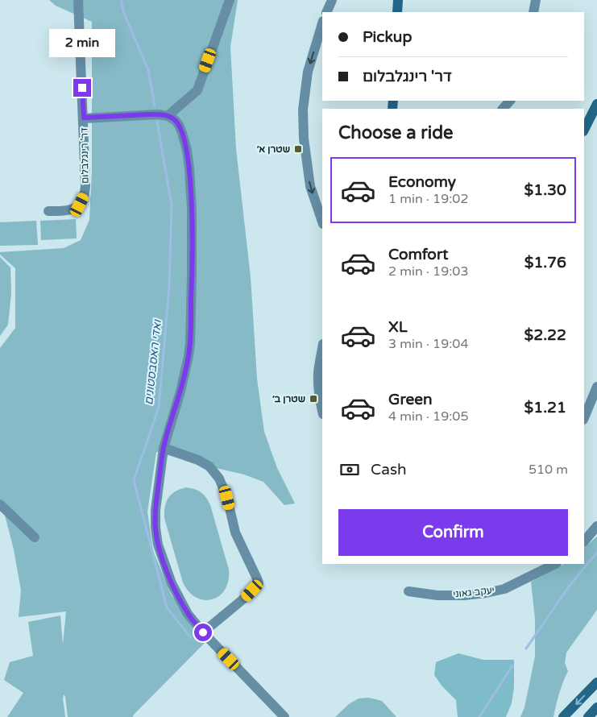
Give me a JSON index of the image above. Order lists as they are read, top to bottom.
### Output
{
  "streets": {
    "street": ["דר' רינגלבלום", "יעקב גאוני"]
  },
  "water": ["ואדי האסבסטונים"],
  "places": {
    "transit": ["שטרן א׳", "שטרן ב׳"]
  },
  "page": {
    "banner": ["Pickup", "דר' רינגלבלום"],
    "bubble": "2 min",
    "heading": "Choose a ride",
    "list": [
      {
        "name": "Economy",
        "note": "1 min · 19:02",
        "value": "$1.30"
      },
      {
        "name": "Comfort",
        "note": "2 min · 19:03",
        "value": "$1.76"
      },
      {
        "name": "XL",
        "note": "3 min · 19:04",
        "value": "$2.22"
      },
      {
        "name": "Green",
        "note": "4 min · 19:05",
        "value": "$1.21"
      }
    ],
    "pay": ["Cash", "510 m"],
    "buttons": "Confirm"
  }
}
